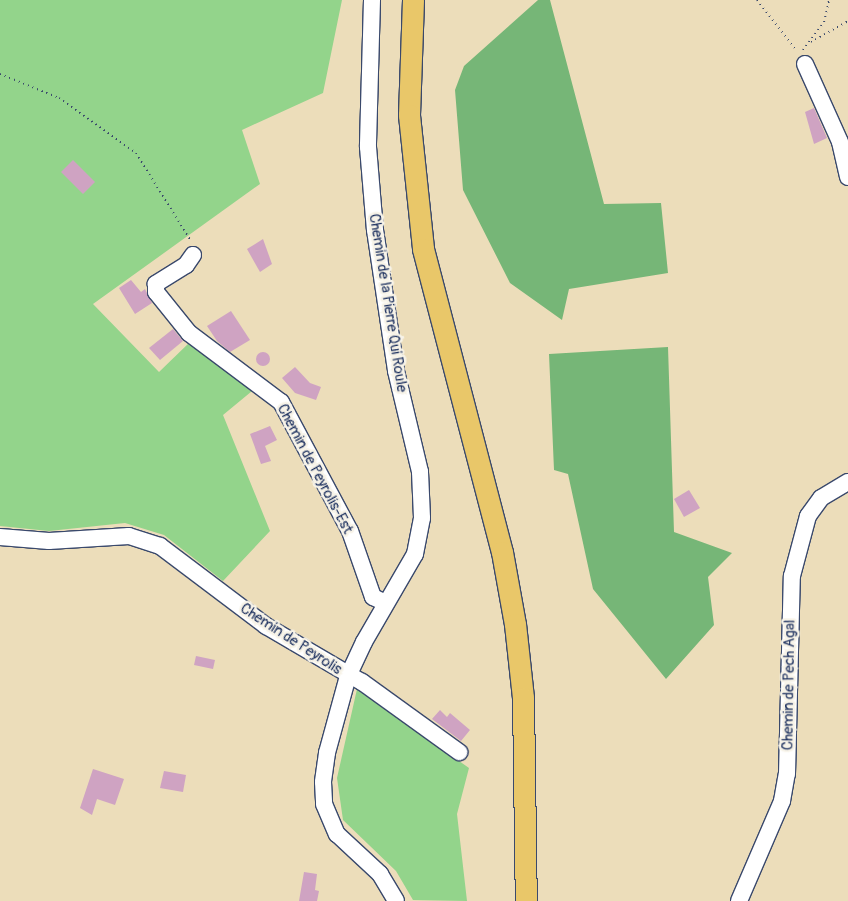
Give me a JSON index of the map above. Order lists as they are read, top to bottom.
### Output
{
  "streets": {
    "street": [
      "Chemin de la Pierre Qui Roule",
      "Chemin de Peyrolis-Est",
      "Chemin de Peyrolis",
      "Chemin de Pech Agal"
    ]
  },
  "crossings": [
    ["Chemin de la Pierre Qui Roule", "Chemin de Peyrolis-Est"],
    ["Chemin de la Pierre Qui Roule", "Chemin de Peyrolis"]
  ]
}
